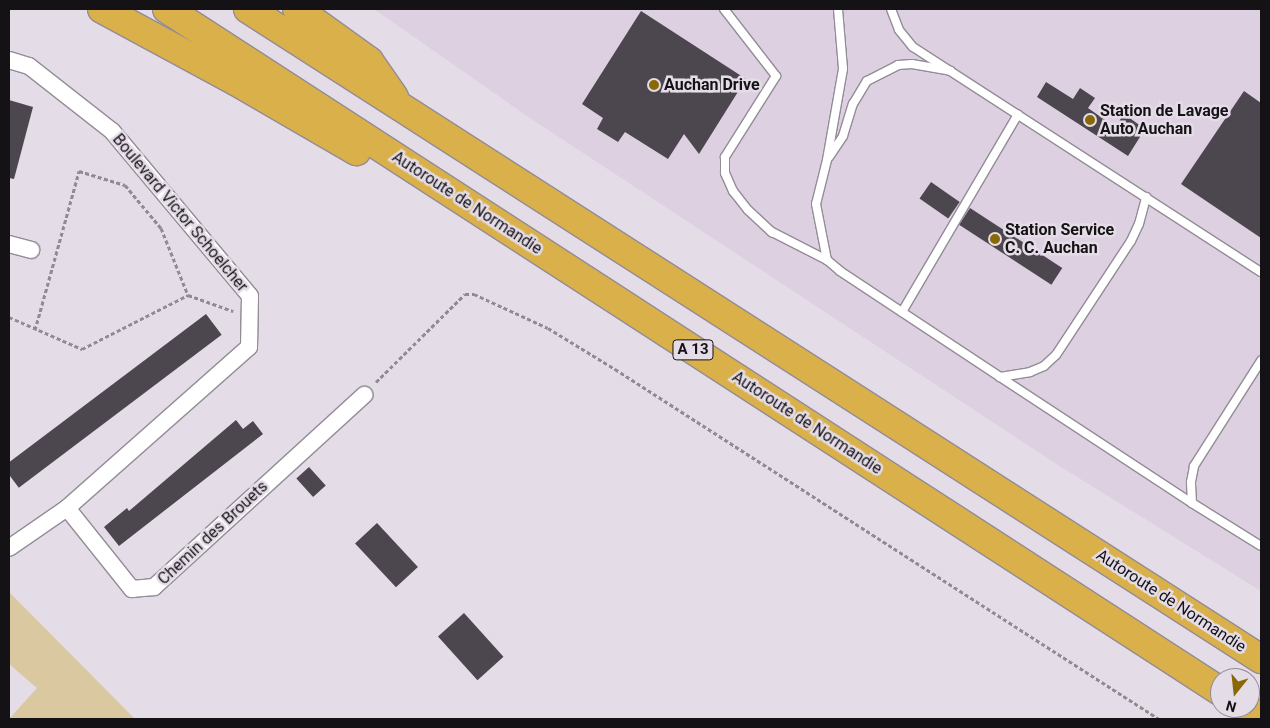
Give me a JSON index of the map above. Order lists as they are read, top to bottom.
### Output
{
  "streets": {
    "highway": ["Autoroute de Normandie", "A 13"],
    "street": ["Boulevard Victor Schoelcher", "Chemin des Brouets"]
  },
  "crossings": [
    ["Boulevard Victor Schoelcher", "Chemin des Brouets"]
  ],
  "places": ["Auchan Drive", "Station de Lavage Auto Auchan", "Station Service C. C. Auchan"],
  "north": "bottom"
}
